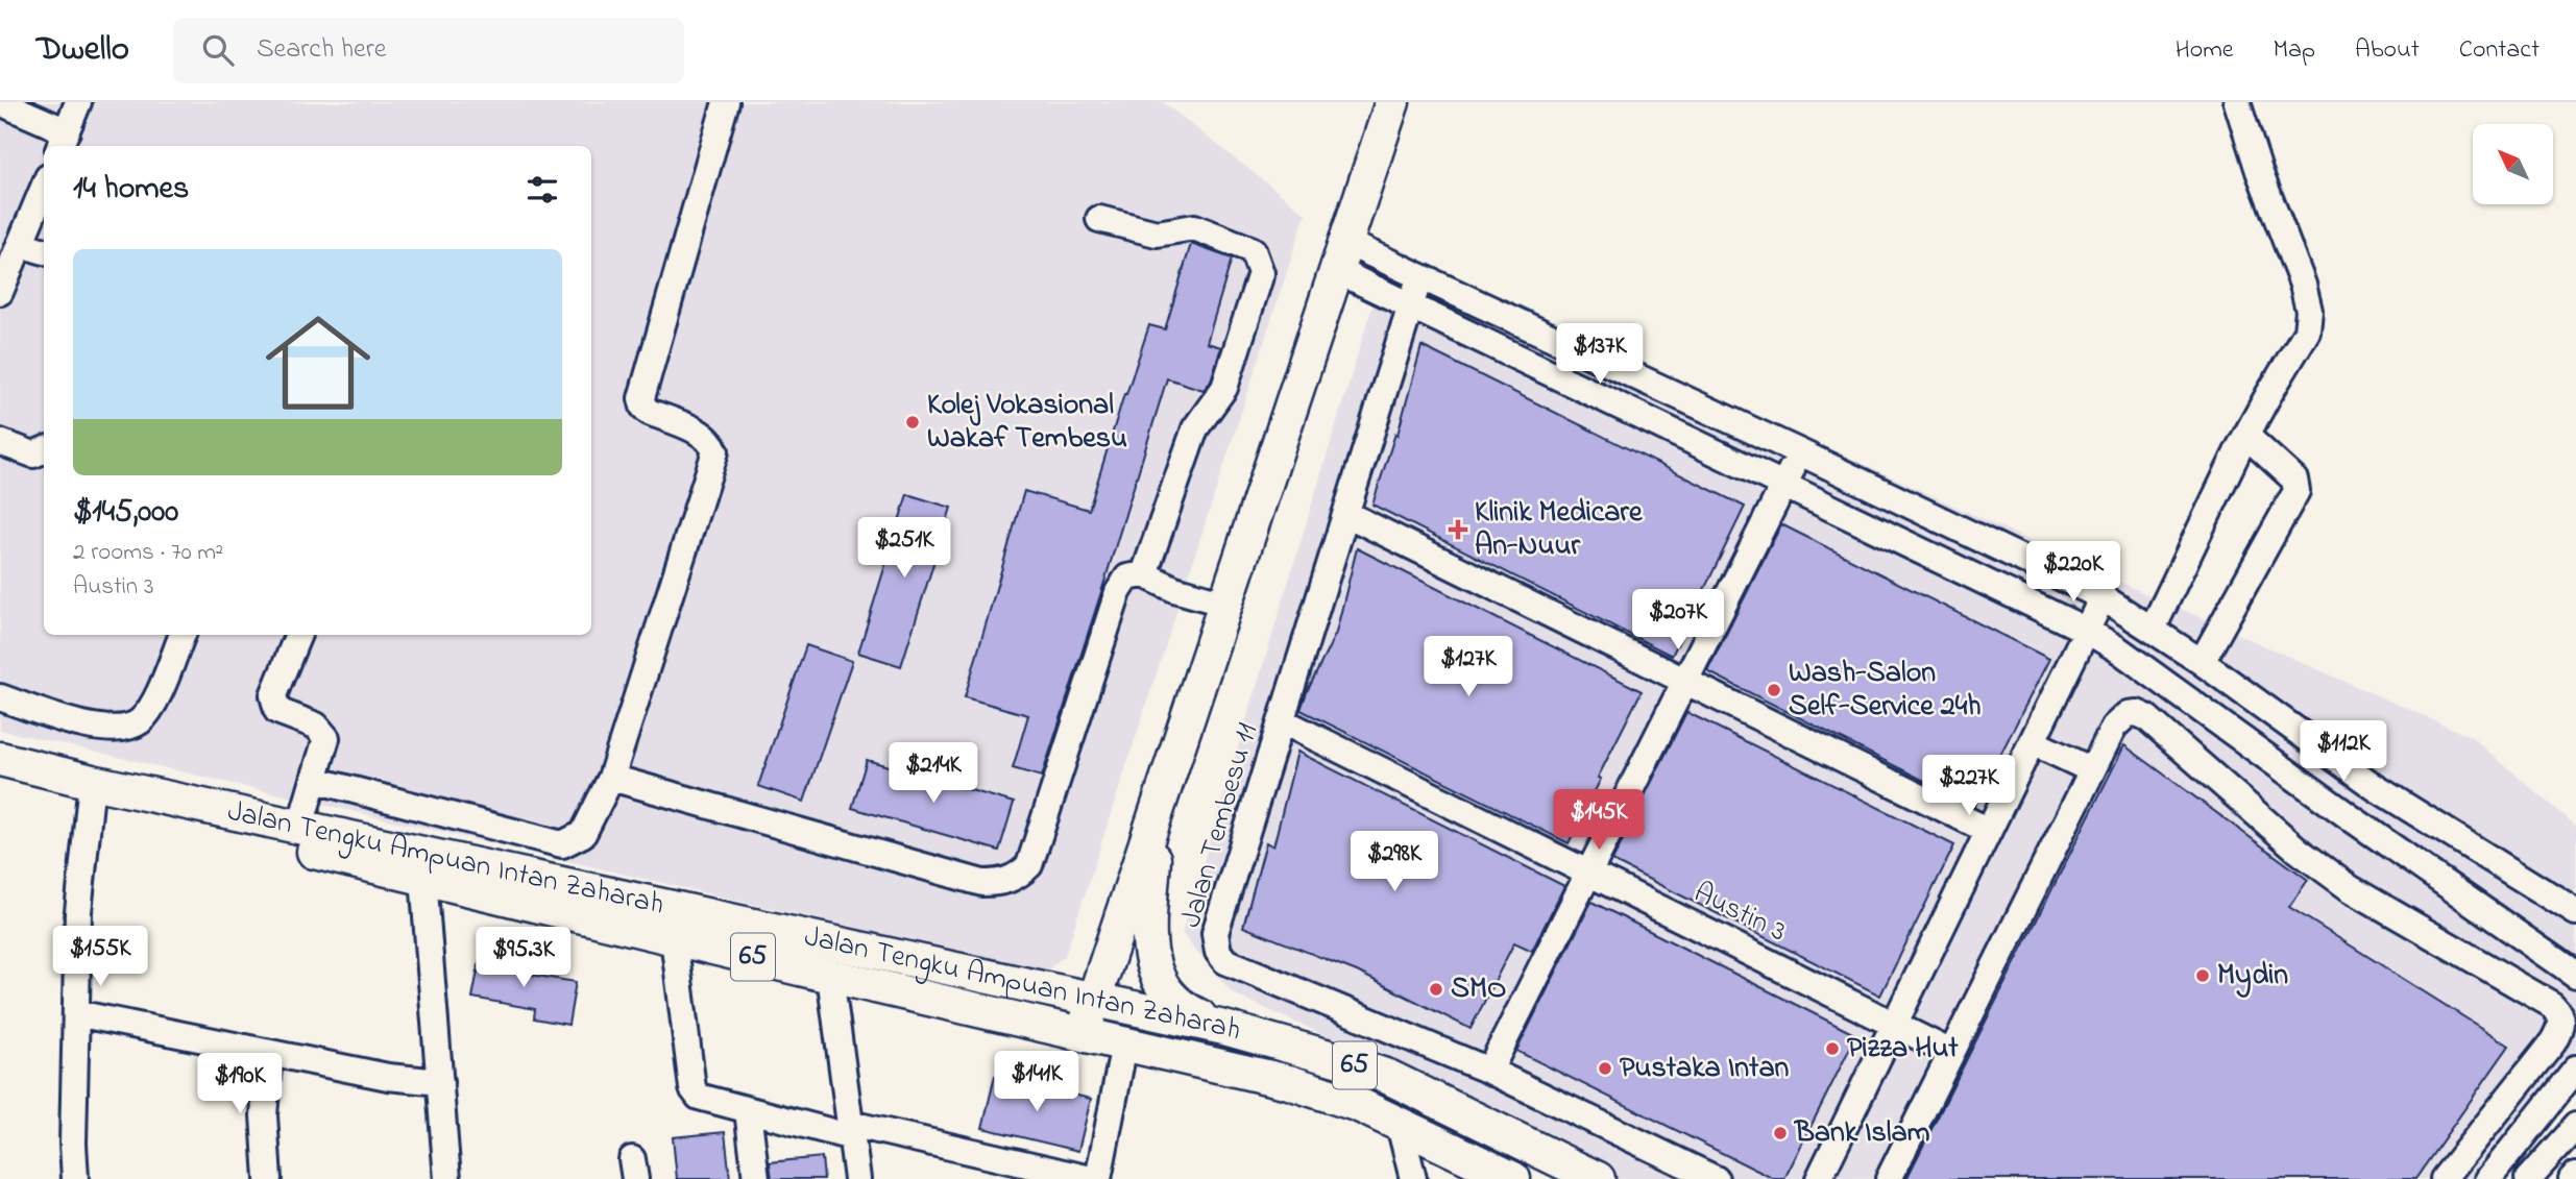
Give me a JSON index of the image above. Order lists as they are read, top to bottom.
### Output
{
  "streets": {
    "main road": ["Jalan Tengku Ampuan Intan Zaharah", "65"],
    "street": ["Jalan Tembesu 11", "Austin 3"]
  },
  "crossings": [
    ["Jalan Tembesu 11", "Austin 3"]
  ],
  "places": {
    "other": [
      "Kolej Vokasional Wakaf Tembesu",
      "Wash-Salon Self-Service 24h",
      "Mydin",
      "SMO",
      "Pizza Hut",
      "Pustaka Intan",
      "Bank Islam"
    ],
    "health": ["Klinik Medicare An-Nuur"]
  },
  "north": "top left",
  "page": {
    "header": "Dwello",
    "search": "Search here",
    "nav": [
      "Home",
      "Map",
      "About",
      "Contact"
    ],
    "heading": "14 homes",
    "list": [
      {
        "name": "$145,000",
        "note": "2 rooms · 70 m² · Austin 3"
      }
    ],
    "price": [
      "$137K",
      "$251K",
      "$220K",
      "$207K",
      "$127K",
      "$112K",
      "$214K",
      "$227K",
      "$145K",
      "$298K",
      "$155K",
      "$95.3K",
      "$141K",
      "$190K"
    ]
  }
}
